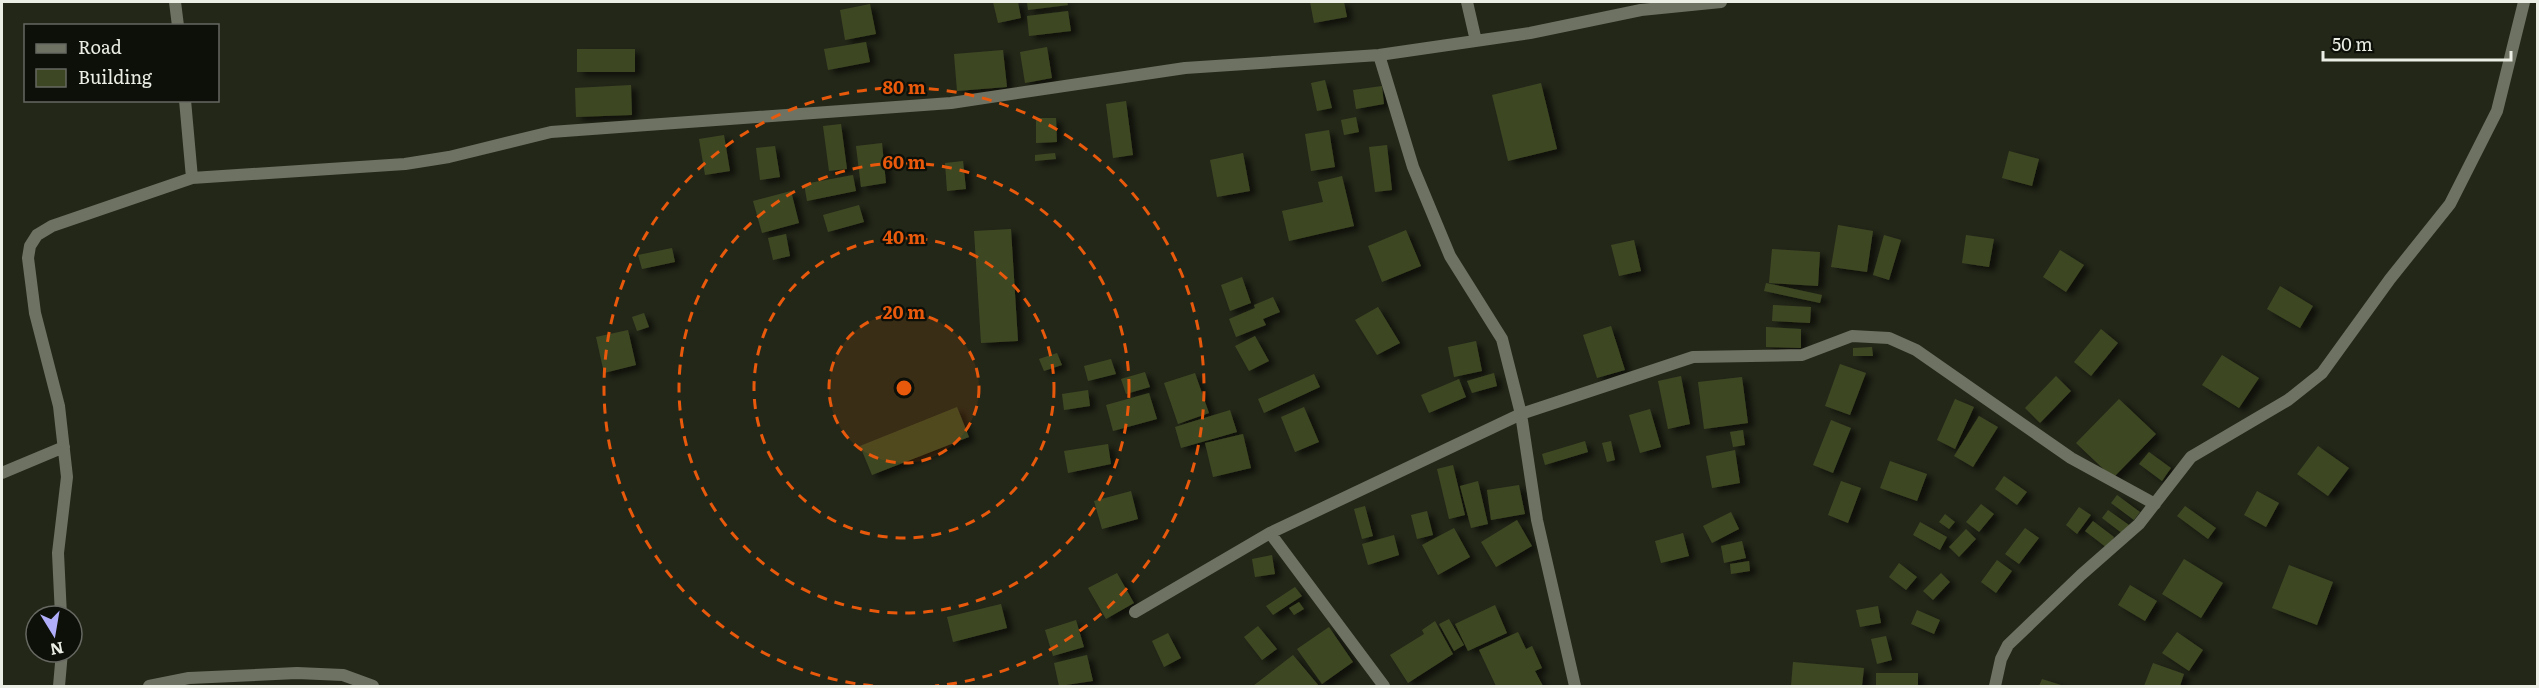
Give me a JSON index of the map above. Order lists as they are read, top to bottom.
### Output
{
  "legend": ["Road", "Building"],
  "scale_bar": "50 m",
  "north": "bottom",
  "rings": [
    "80 m",
    "60 m",
    "40 m",
    "20 m"
  ]
}
